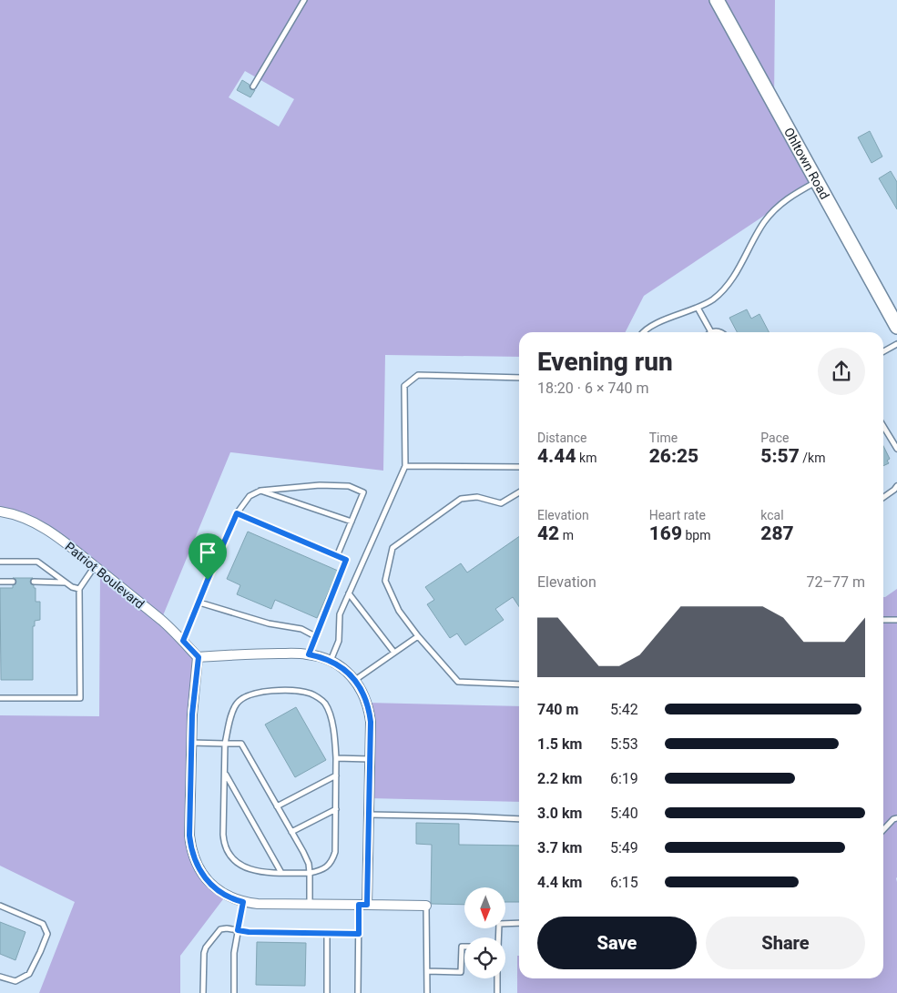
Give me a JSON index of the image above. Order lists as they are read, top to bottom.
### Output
{
  "streets": {
    "street": ["Ohltown Road", "Patriot Boulevard"]
  },
  "north": "bottom",
  "page": {
    "heading": ["Evening run", "18:20 · 6 × 740 m"],
    "stats": [
      ["Distance", "4.44 km"],
      ["Time", "26:25"],
      ["Pace", "5:57 /km"],
      ["Elevation", "42 m"],
      ["Heart rate", "169 bpm"],
      ["kcal", "287"]
    ],
    "chart": ["Elevation", "72–77 m"],
    "list": [
      {
        "name": "740 m",
        "note": "5:42"
      },
      {
        "name": "1.5 km",
        "note": "5:53"
      },
      {
        "name": "2.2 km",
        "note": "6:19"
      },
      {
        "name": "3.0 km",
        "note": "5:40"
      },
      {
        "name": "3.7 km",
        "note": "5:49"
      },
      {
        "name": "4.4 km",
        "note": "6:15"
      }
    ],
    "buttons": ["Save", "Share"]
  }
}
